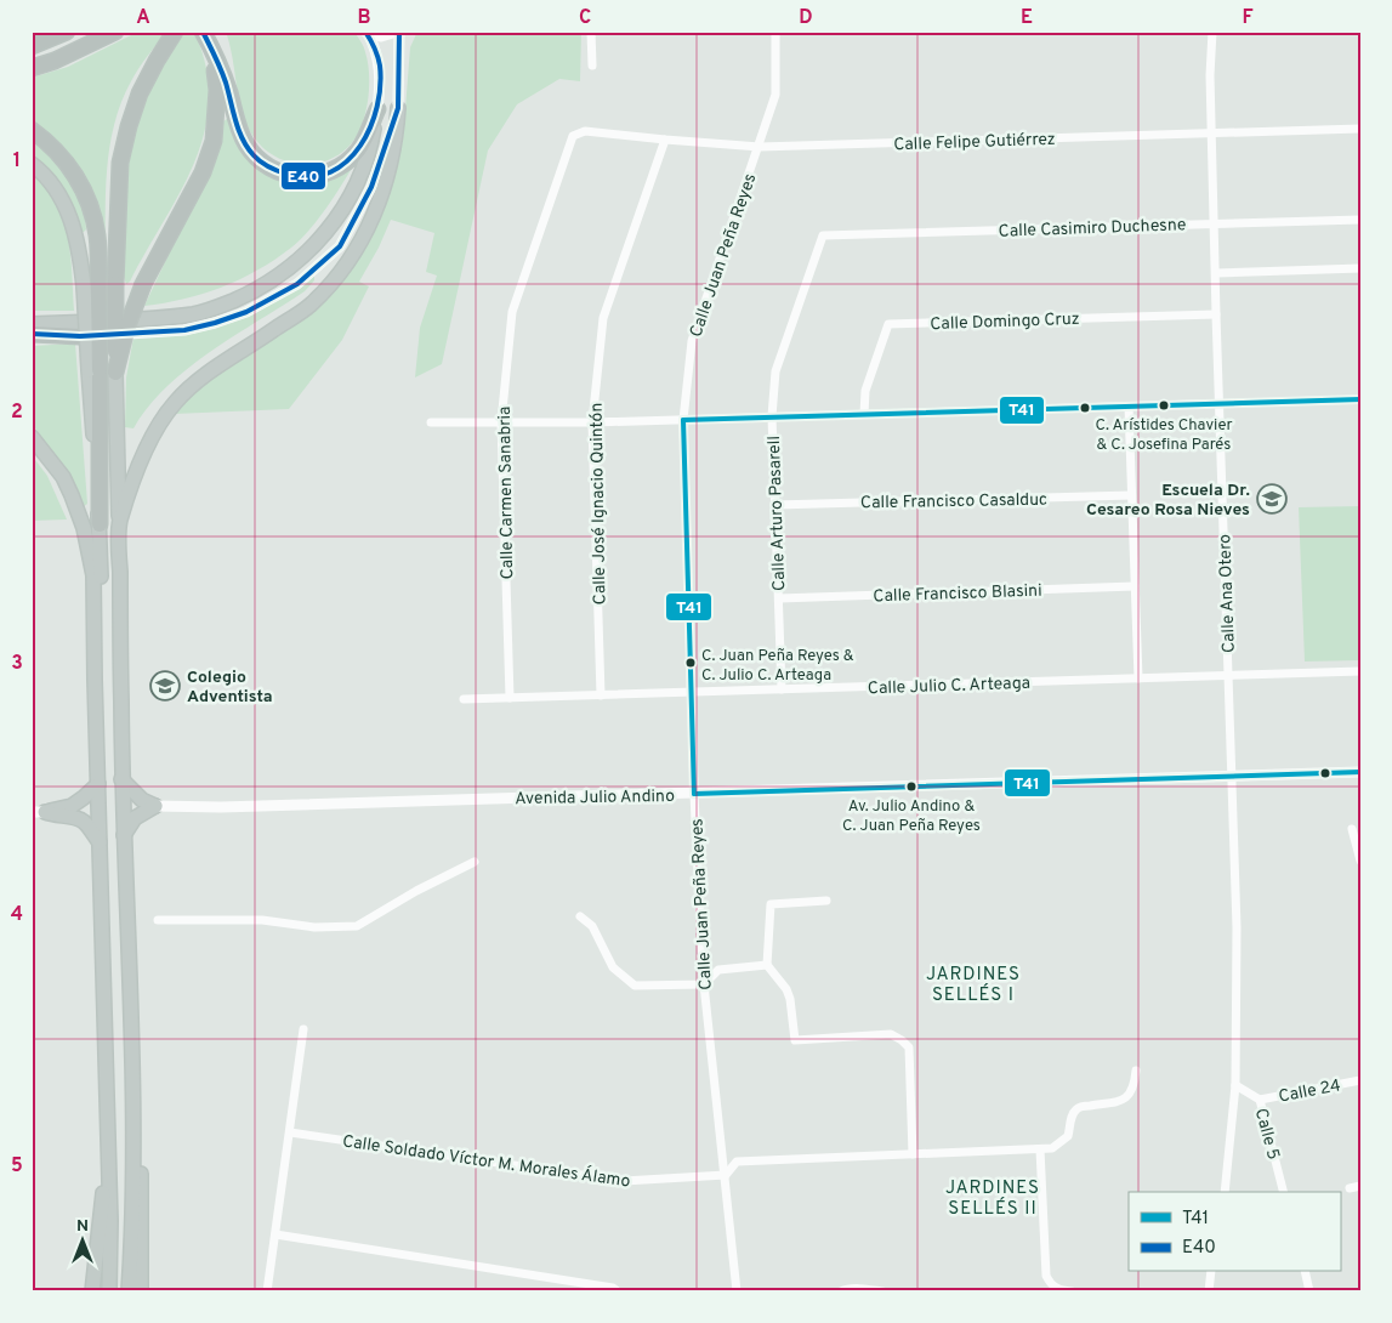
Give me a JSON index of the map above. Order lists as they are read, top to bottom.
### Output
{
  "streets": {
    "street": [
      "Calle Felipe Gutiérrez",
      "Calle Casimiro Duchesne",
      "Calle Juan Peña Reyes",
      "Calle Domingo Cruz",
      "Calle Carmen Sanabria",
      "Calle Francisco Casalduc",
      "Calle José Ignacio Quintón",
      "Calle Arturo Pasarell",
      "Calle Francisco Blasini",
      "Calle Ana Otero",
      "Calle Julio C. Arteaga",
      "Avenida Julio Andino",
      "Calle 24",
      "Calle 5",
      "Calle Soldado Víctor M. Morales Álamo"
    ]
  },
  "crossings": [
    ["Calle Felipe Gutiérrez", "Calle Juan Peña Reyes"],
    ["Calle Felipe Gutiérrez", "Calle Carmen Sanabria"],
    ["Calle Felipe Gutiérrez", "Calle José Ignacio Quintón"],
    ["Calle Felipe Gutiérrez", "Calle Ana Otero"],
    ["Calle Casimiro Duchesne", "Calle Arturo Pasarell"],
    ["Calle Casimiro Duchesne", "Calle Ana Otero"],
    ["Calle Juan Peña Reyes", "Calle Julio C. Arteaga"],
    ["Calle Juan Peña Reyes", "Avenida Julio Andino"],
    ["Calle Juan Peña Reyes", "Calle Soldado Víctor M. Morales Álamo"],
    ["Calle Domingo Cruz", "Calle Ana Otero"],
    ["Calle Carmen Sanabria", "Calle Julio C. Arteaga"],
    ["Calle Francisco Casalduc", "Calle Arturo Pasarell"],
    ["Calle José Ignacio Quintón", "Calle Julio C. Arteaga"],
    ["Calle Arturo Pasarell", "Calle Francisco Blasini"],
    ["Calle Arturo Pasarell", "Calle Julio C. Arteaga"],
    ["Calle Ana Otero", "Calle Julio C. Arteaga"],
    ["Calle Ana Otero", "Avenida Julio Andino"],
    ["Calle Ana Otero", "Calle 5"],
    ["Calle 24", "Calle 5"]
  ],
  "districts": ["JARDINES SELLÉS I", "JARDINES SELLÉS II"],
  "places": {
    "other": ["C. Arístides Chavier & C. Josefina Parés", "C. Juan Peña Reyes & C. Julio C. Arteaga", "Av. Julio Andino & C. Juan Peña Reyes"],
    "school or university": ["Escuela Dr. Cesareo Rosa Nieves", "Colegio Adventista"]
  },
  "lines": ["transit line E40", "transit line T41"],
  "legend": ["T41", "E40"],
  "north": "top",
  "grid": {
    "columns": [
      "A",
      "B",
      "C",
      "D",
      "E",
      "F"
    ],
    "rows": [
      "1",
      "2",
      "3",
      "4",
      "5"
    ]
  }
}
